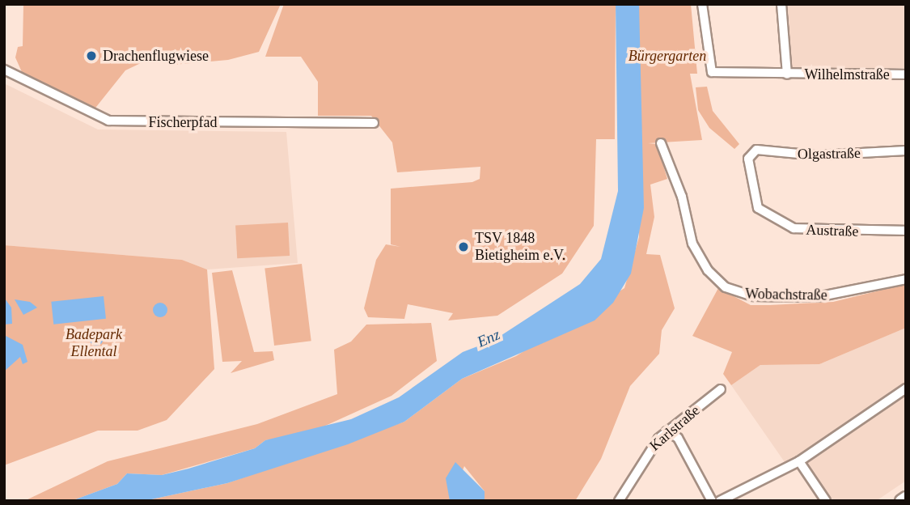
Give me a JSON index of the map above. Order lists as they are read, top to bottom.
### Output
{
  "streets": {
    "street": [
      "Wilhelmstraße",
      "Fischerpfad",
      "Olgastraße",
      "Austraße",
      "Wobachstraße",
      "Karlstraße"
    ]
  },
  "crossings": [
    ["Olgastraße", "Austraße"]
  ],
  "water": ["Enz"],
  "parks": ["Bürgergarten", "Badepark Ellental"],
  "places": ["Drachenflugwiese", "TSV 1848 Bietigheim e.V."]
}
